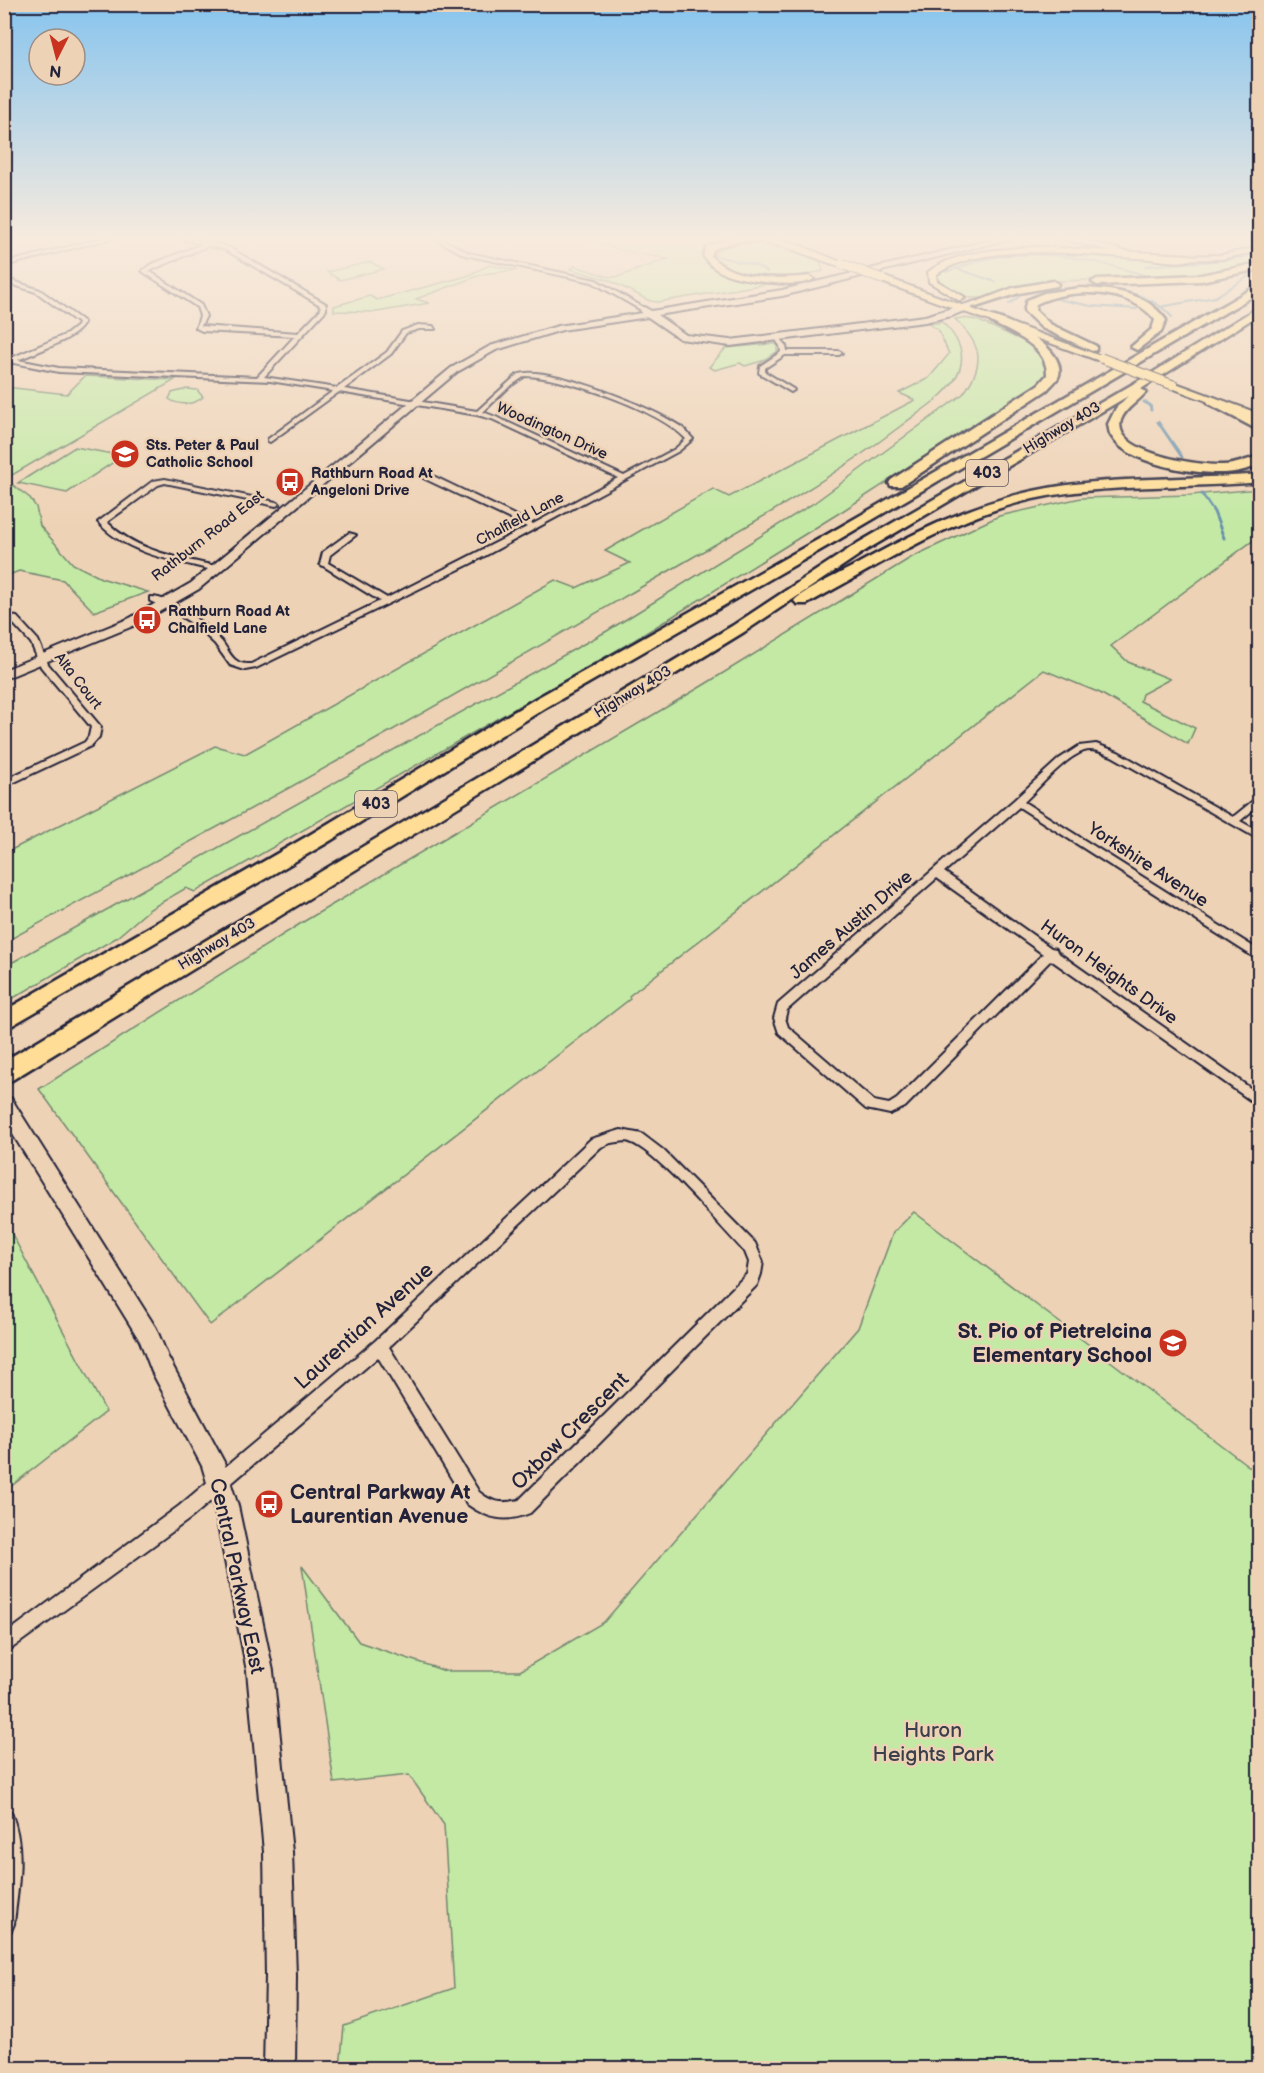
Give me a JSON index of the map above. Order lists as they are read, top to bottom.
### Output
{
  "streets": {
    "highway": ["Highway 403", "403"],
    "street": [
      "Woodington Drive",
      "Chalfield Lane",
      "Rathburn Road East",
      "Alta Court",
      "Yorkshire Avenue",
      "James Austin Drive",
      "Huron Heights Drive",
      "Laurentian Avenue",
      "Oxbow Crescent",
      "Central Parkway East"
    ]
  },
  "crossings": [
    ["Woodington Drive", "Chalfield Lane"],
    ["Woodington Drive", "Rathburn Road East"],
    ["Chalfield Lane", "Rathburn Road East"],
    ["Rathburn Road East", "Alta Court"],
    ["Yorkshire Avenue", "James Austin Drive"],
    ["James Austin Drive", "Huron Heights Drive"],
    ["Laurentian Avenue", "Oxbow Crescent"],
    ["Laurentian Avenue", "Central Parkway East"]
  ],
  "parks": ["Huron Heights Park"],
  "places": {
    "school or university": ["Sts. Peter & Paul Catholic School", "St. Pio of Pietrelcina Elementary School"],
    "bus stop": ["Rathburn Road At Angeloni Drive", "Rathburn Road At Chalfield Lane", "Central Parkway At Laurentian Avenue"]
  },
  "north": "bottom"
}
